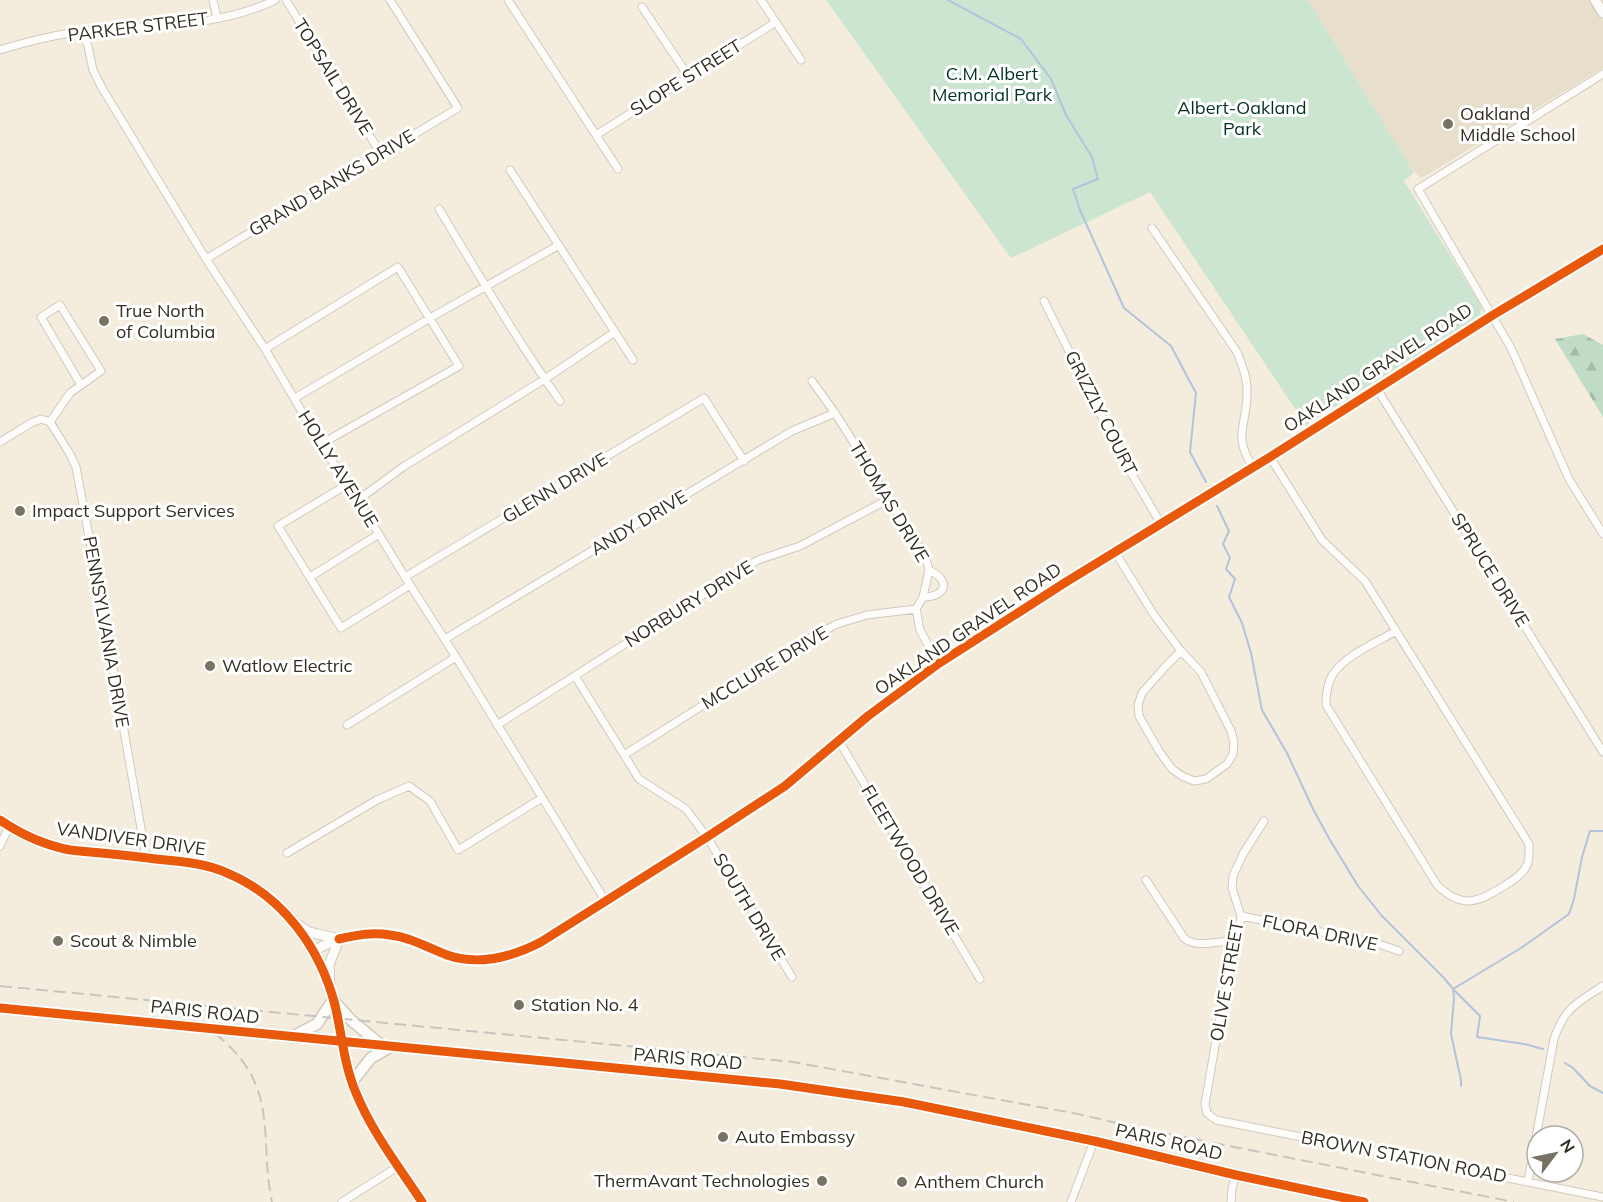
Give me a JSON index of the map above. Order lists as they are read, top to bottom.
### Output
{
  "streets": {
    "main road": ["VANDIVER DRIVE", "PARIS ROAD"],
    "street": [
      "PARKER STREET",
      "TOPSAIL DRIVE",
      "SLOPE STREET",
      "GRAND BANKS DRIVE",
      "OAKLAND GRAVEL ROAD",
      "GRIZZLY COURT",
      "HOLLY AVENUE",
      "GLENN DRIVE",
      "THOMAS DRIVE",
      "ANDY DRIVE",
      "SPRUCE DRIVE",
      "NORBURY DRIVE",
      "PENNSYLVANIA DRIVE",
      "MCCLURE DRIVE",
      "FLEETWOOD DRIVE",
      "SOUTH DRIVE",
      "FLORA DRIVE",
      "OLIVE STREET",
      "BROWN STATION ROAD"
    ]
  },
  "crossings": [
    ["PARKER STREET", "HOLLY AVENUE"],
    ["TOPSAIL DRIVE", "GRAND BANKS DRIVE"],
    ["GRAND BANKS DRIVE", "HOLLY AVENUE"],
    ["OAKLAND GRAVEL ROAD", "GRIZZLY COURT"],
    ["OAKLAND GRAVEL ROAD", "HOLLY AVENUE"],
    ["OAKLAND GRAVEL ROAD", "SPRUCE DRIVE"],
    ["OAKLAND GRAVEL ROAD", "VANDIVER DRIVE"],
    ["OAKLAND GRAVEL ROAD", "FLEETWOOD DRIVE"],
    ["OAKLAND GRAVEL ROAD", "SOUTH DRIVE"],
    ["HOLLY AVENUE", "GLENN DRIVE"],
    ["HOLLY AVENUE", "ANDY DRIVE"],
    ["HOLLY AVENUE", "NORBURY DRIVE"],
    ["GLENN DRIVE", "ANDY DRIVE"],
    ["THOMAS DRIVE", "ANDY DRIVE"],
    ["THOMAS DRIVE", "NORBURY DRIVE"],
    ["THOMAS DRIVE", "MCCLURE DRIVE"],
    ["NORBURY DRIVE", "SOUTH DRIVE"],
    ["PENNSYLVANIA DRIVE", "VANDIVER DRIVE"],
    ["MCCLURE DRIVE", "SOUTH DRIVE"],
    ["VANDIVER DRIVE", "PARIS ROAD"],
    ["FLORA DRIVE", "OLIVE STREET"],
    ["OLIVE STREET", "BROWN STATION ROAD"]
  ],
  "parks": ["C.M. Albert Memorial Park", "Albert-Oakland Park"],
  "places": [
    "Oakland Middle School",
    "True North of Columbia",
    "Impact Support Services",
    "Watlow Electric",
    "Scout & Nimble",
    "Station No. 4",
    "Auto Embassy",
    "ThermAvant Technologies",
    "Anthem Church"
  ],
  "north": "top right"
}
